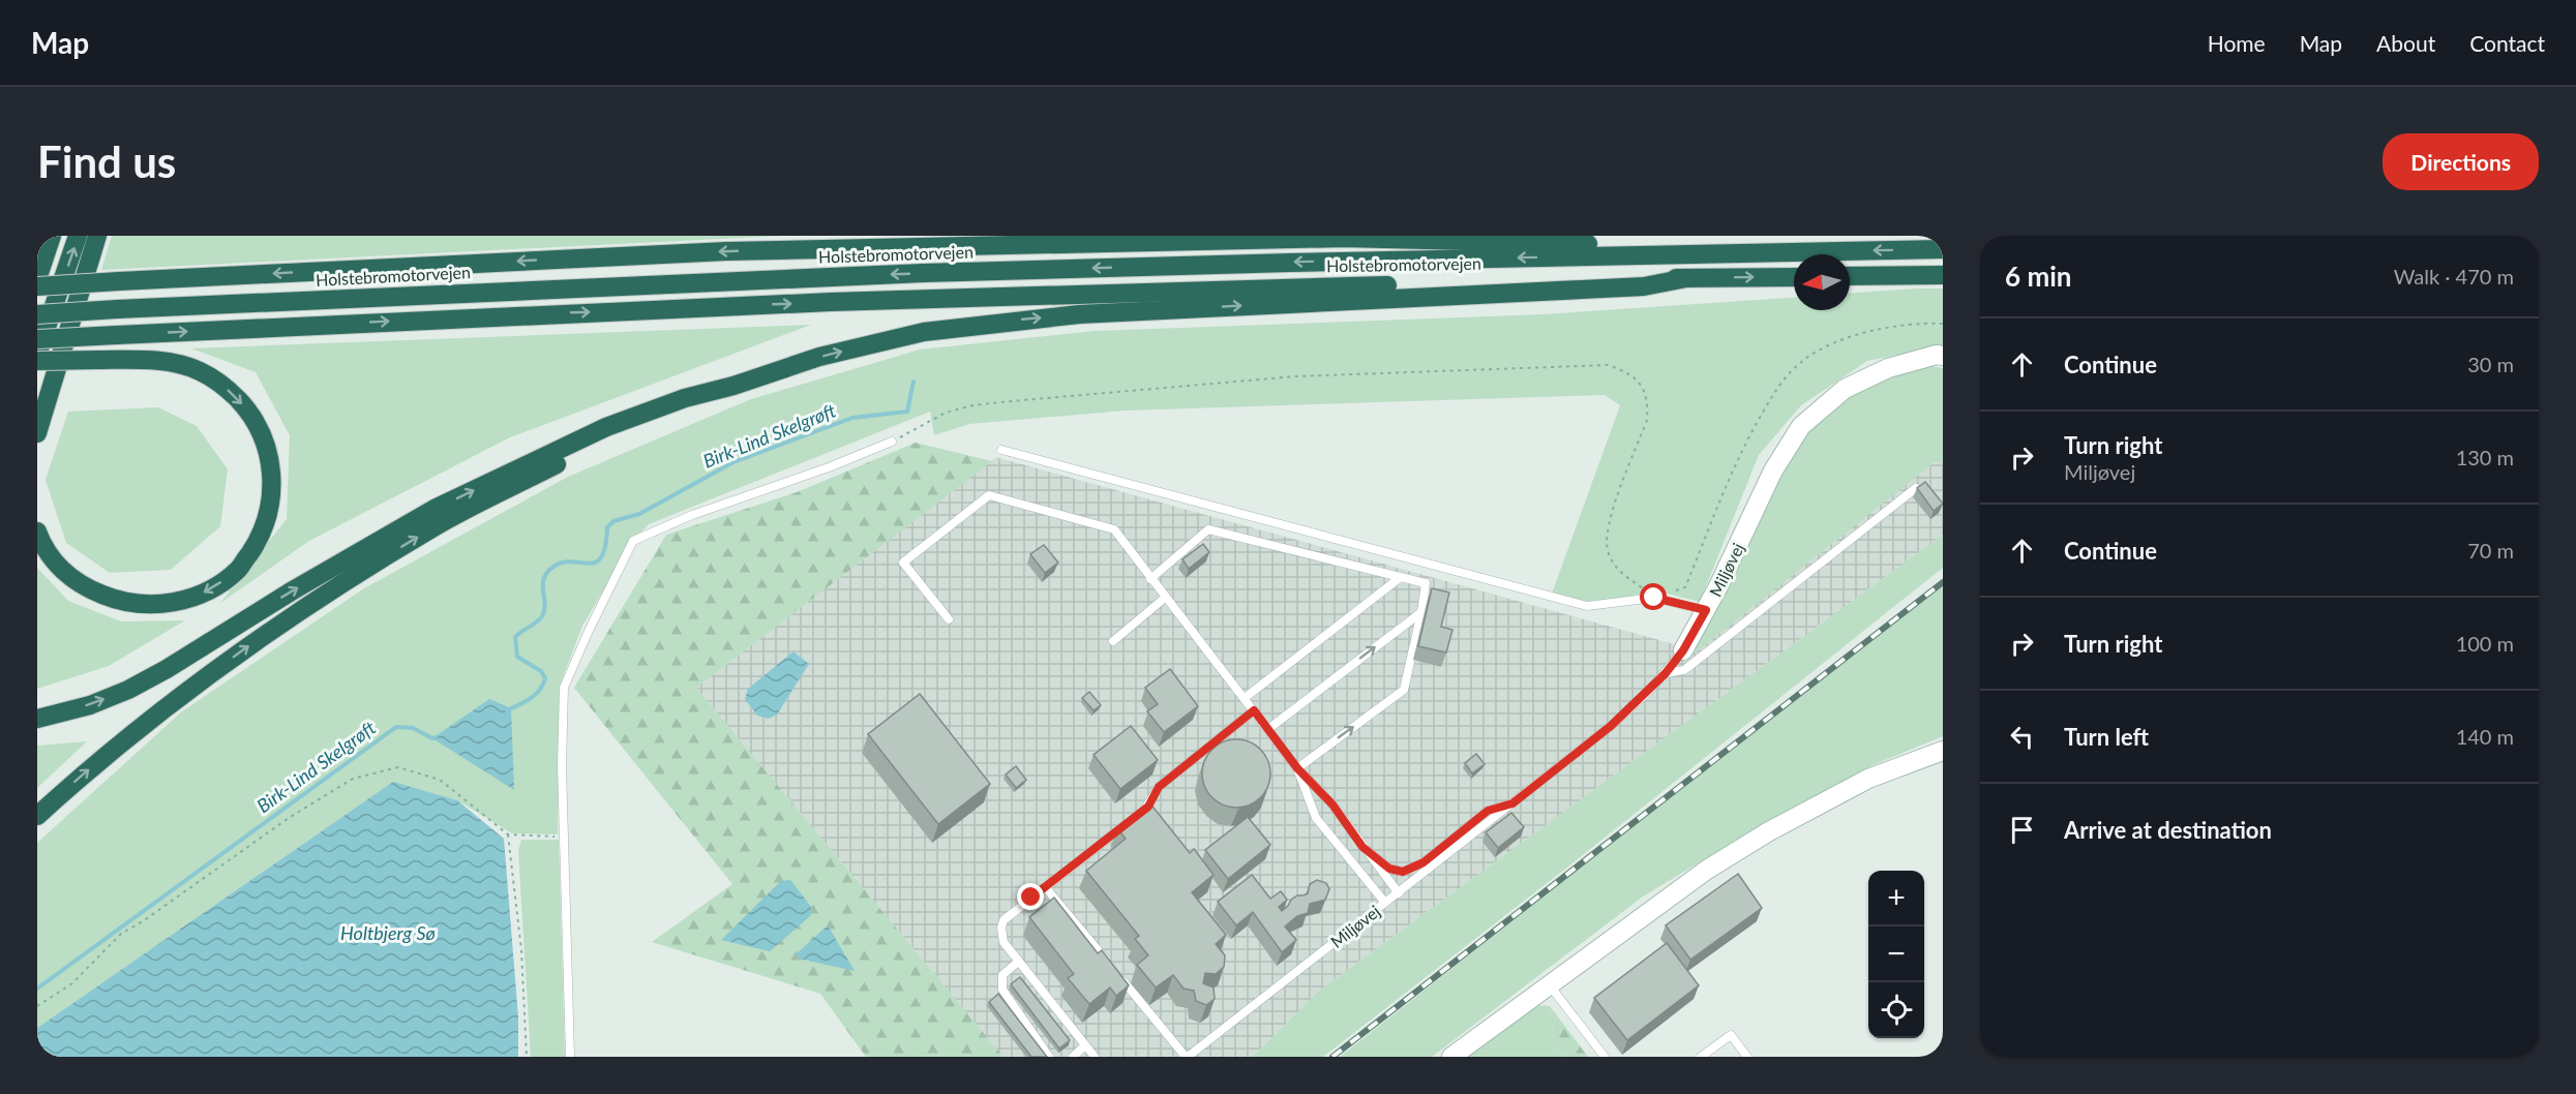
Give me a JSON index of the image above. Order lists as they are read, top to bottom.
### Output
{
  "streets": {
    "highway": ["Holstebromotorvejen"],
    "street": ["Miljøvej"]
  },
  "water": ["Birk-Lind Skelgrøft", "Holtbjerg Sø"],
  "north": "left",
  "page": {
    "header": "Map",
    "nav": [
      "Home",
      "Map",
      "About",
      "Contact"
    ],
    "buttons": "Directions",
    "title": "Find us",
    "heading": ["6 min", "Walk · 470 m"],
    "list": [
      ["Continue", "30 m"],
      ["Turn right", "Miljøvej", "130 m"],
      ["Continue", "70 m"],
      ["Turn right", "100 m"],
      ["Turn left", "140 m"],
      "Arrive at destination"
    ],
    "map_buttons": ["+", "−"]
  }
}
